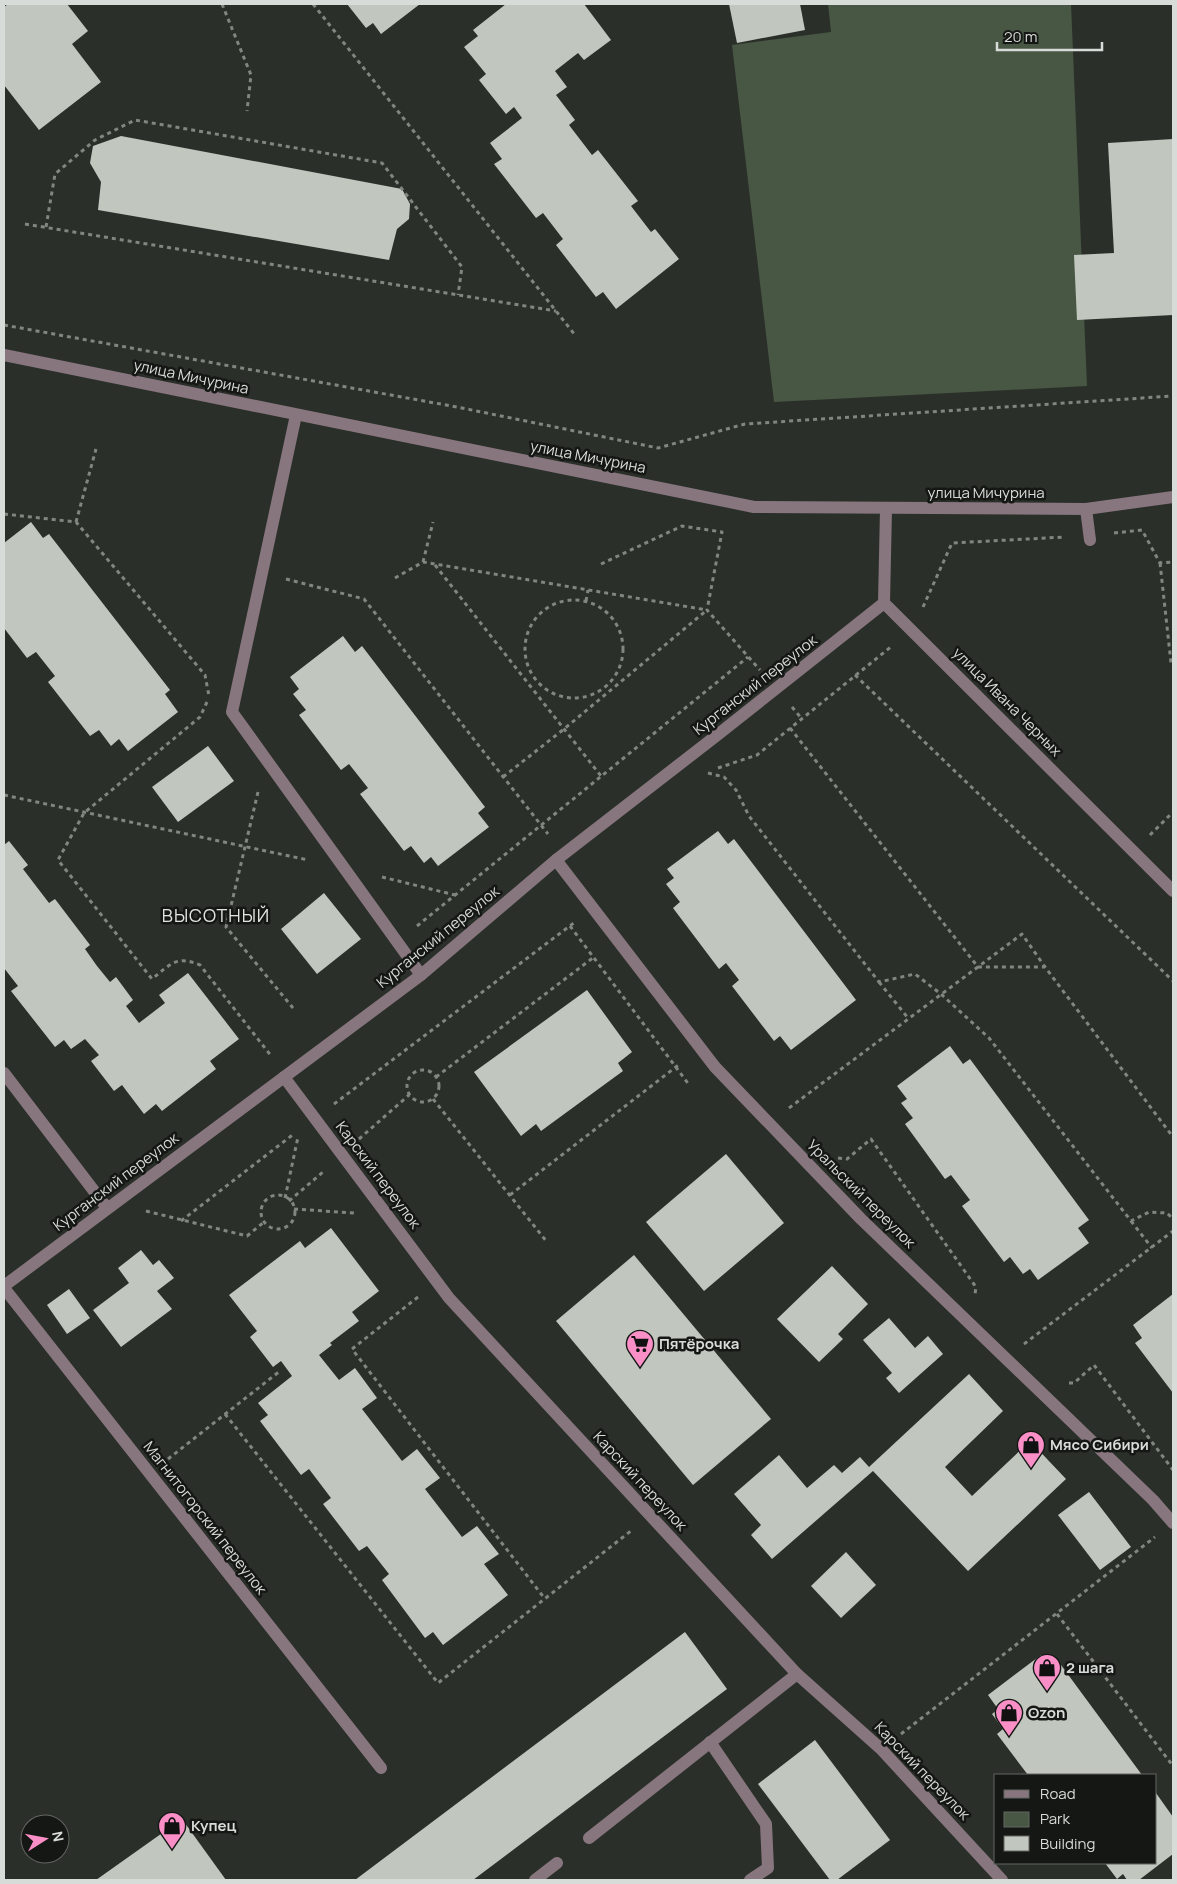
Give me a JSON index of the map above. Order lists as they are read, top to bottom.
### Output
{
  "streets": {
    "street": [
      "улица Мичурина",
      "Курганский переулок",
      "улица Ивана Черных",
      "Карский переулок",
      "Уральский переулок",
      "Магнитогорский переулок"
    ]
  },
  "crossings": [
    ["Курганский переулок", "улица Ивана Черных"],
    ["Курганский переулок", "Карский переулок"],
    ["Курганский переулок", "Уральский переулок"],
    ["Курганский переулок", "Магнитогорский переулок"]
  ],
  "districts": ["ВЫСОТНЫЙ"],
  "places": {
    "supermarket": ["Пятёрочка"],
    "shop": [
      "Мясо Сибири",
      "2 шага",
      "Ozon",
      "Купец"
    ]
  },
  "legend": ["Road", "Park", "Building"],
  "scale_bar": "20 m",
  "north": "right"
}
